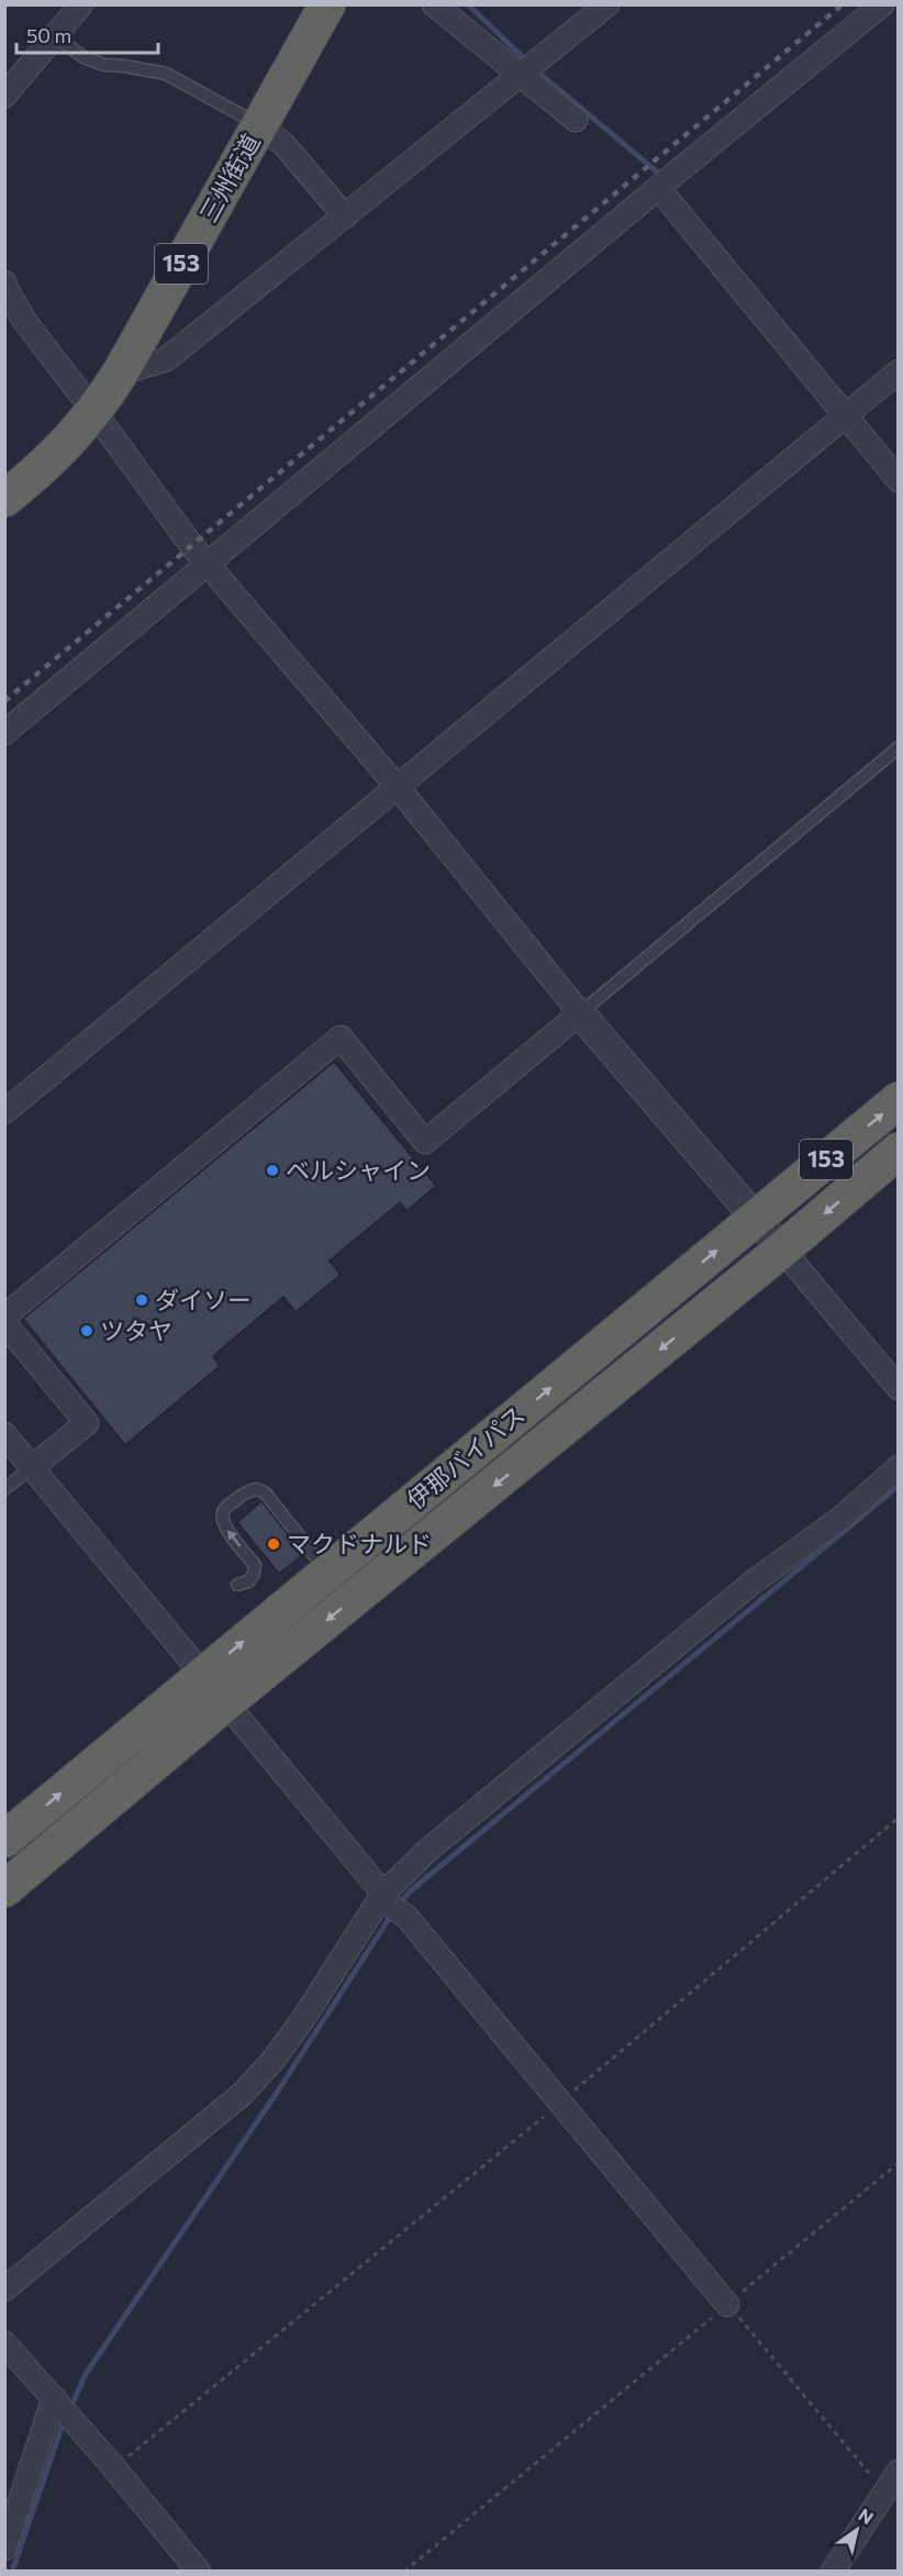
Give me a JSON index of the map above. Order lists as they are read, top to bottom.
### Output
{
  "streets": {
    "highway": ["三州街道", "153", "伊那バイパス"]
  },
  "places": [
    "ベルシャイン",
    "ダイソー",
    "ツタヤ",
    "マクドナルド"
  ],
  "scale_bar": "50 m",
  "north": "top right"
}
